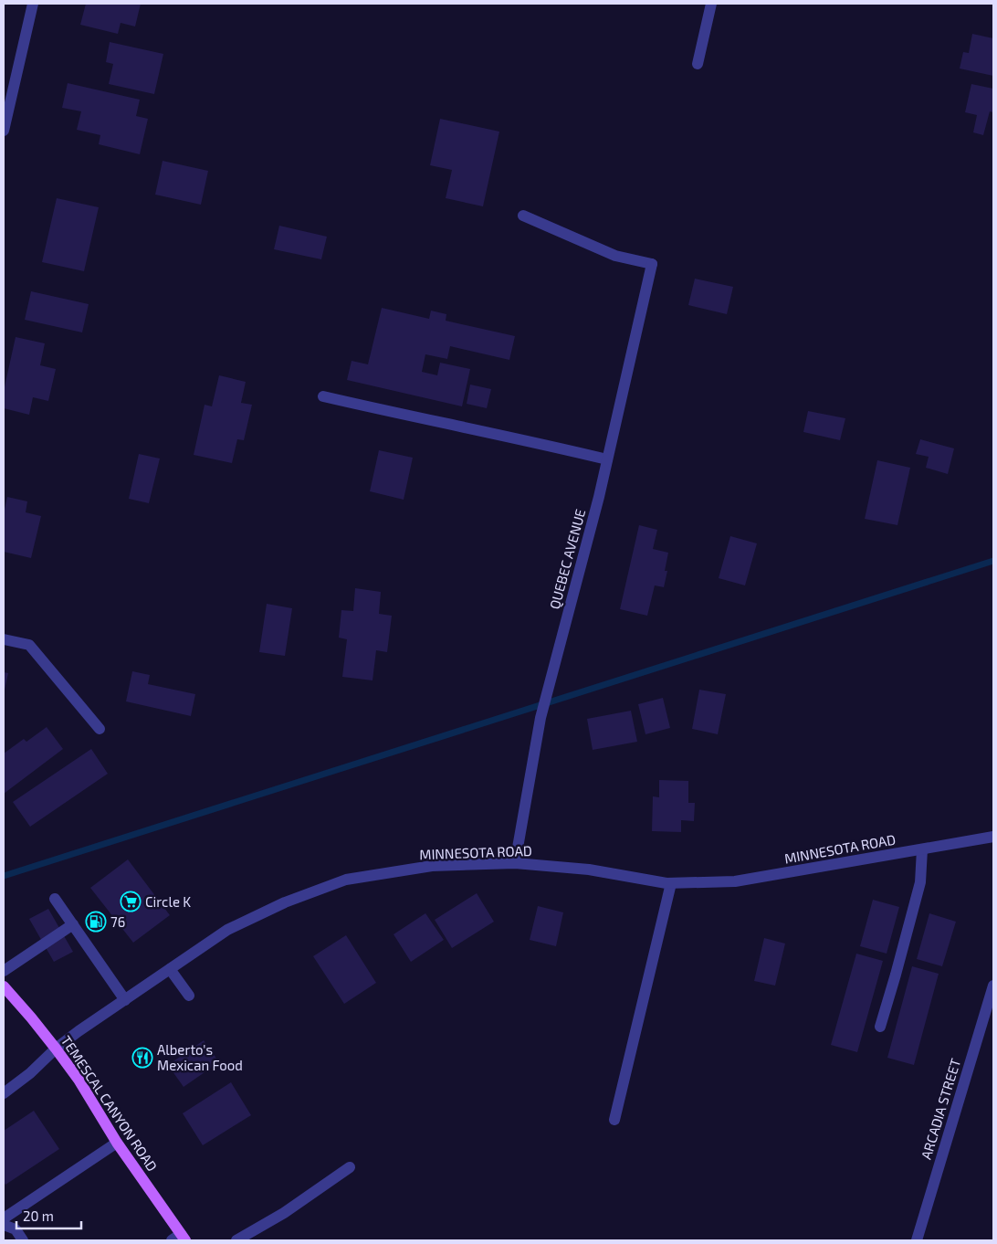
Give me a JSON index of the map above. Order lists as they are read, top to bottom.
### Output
{
  "streets": {
    "main road": ["TEMESCAL CANYON ROAD"],
    "street": ["QUEBEC AVENUE", "MINNESOTA ROAD", "ARCADIA STREET"]
  },
  "crossings": [
    ["QUEBEC AVENUE", "MINNESOTA ROAD"],
    ["MINNESOTA ROAD", "TEMESCAL CANYON ROAD"]
  ],
  "places": {
    "supermarket": ["Circle K"],
    "fuel station": ["76"],
    "restaurant": ["Alberto's Mexican Food"]
  },
  "scale_bar": "20 m"
}
